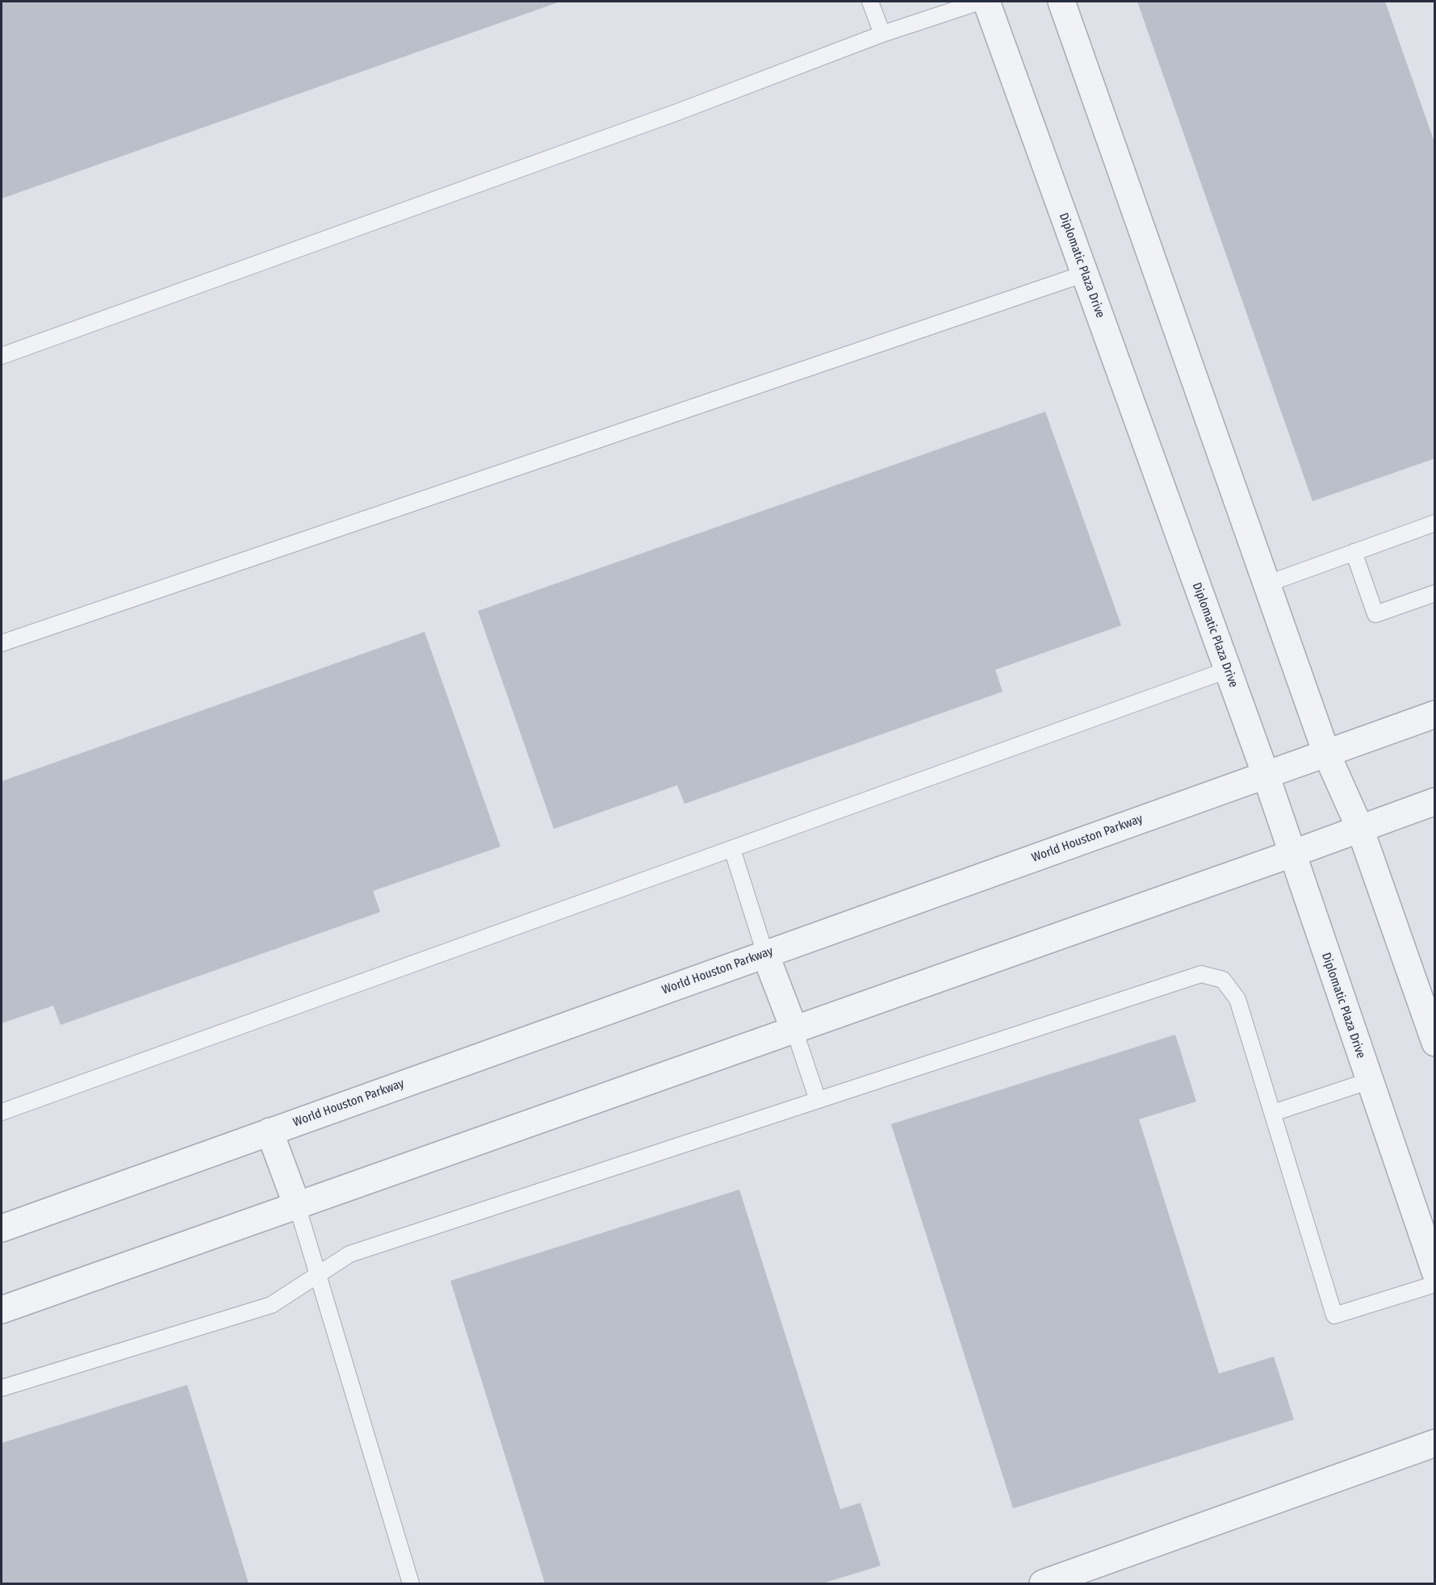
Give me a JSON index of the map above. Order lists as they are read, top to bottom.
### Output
{
  "streets": {
    "street": ["Diplomatic Plaza Drive", "World Houston Parkway"]
  },
  "crossings": [
    ["Diplomatic Plaza Drive", "World Houston Parkway"]
  ]
}
